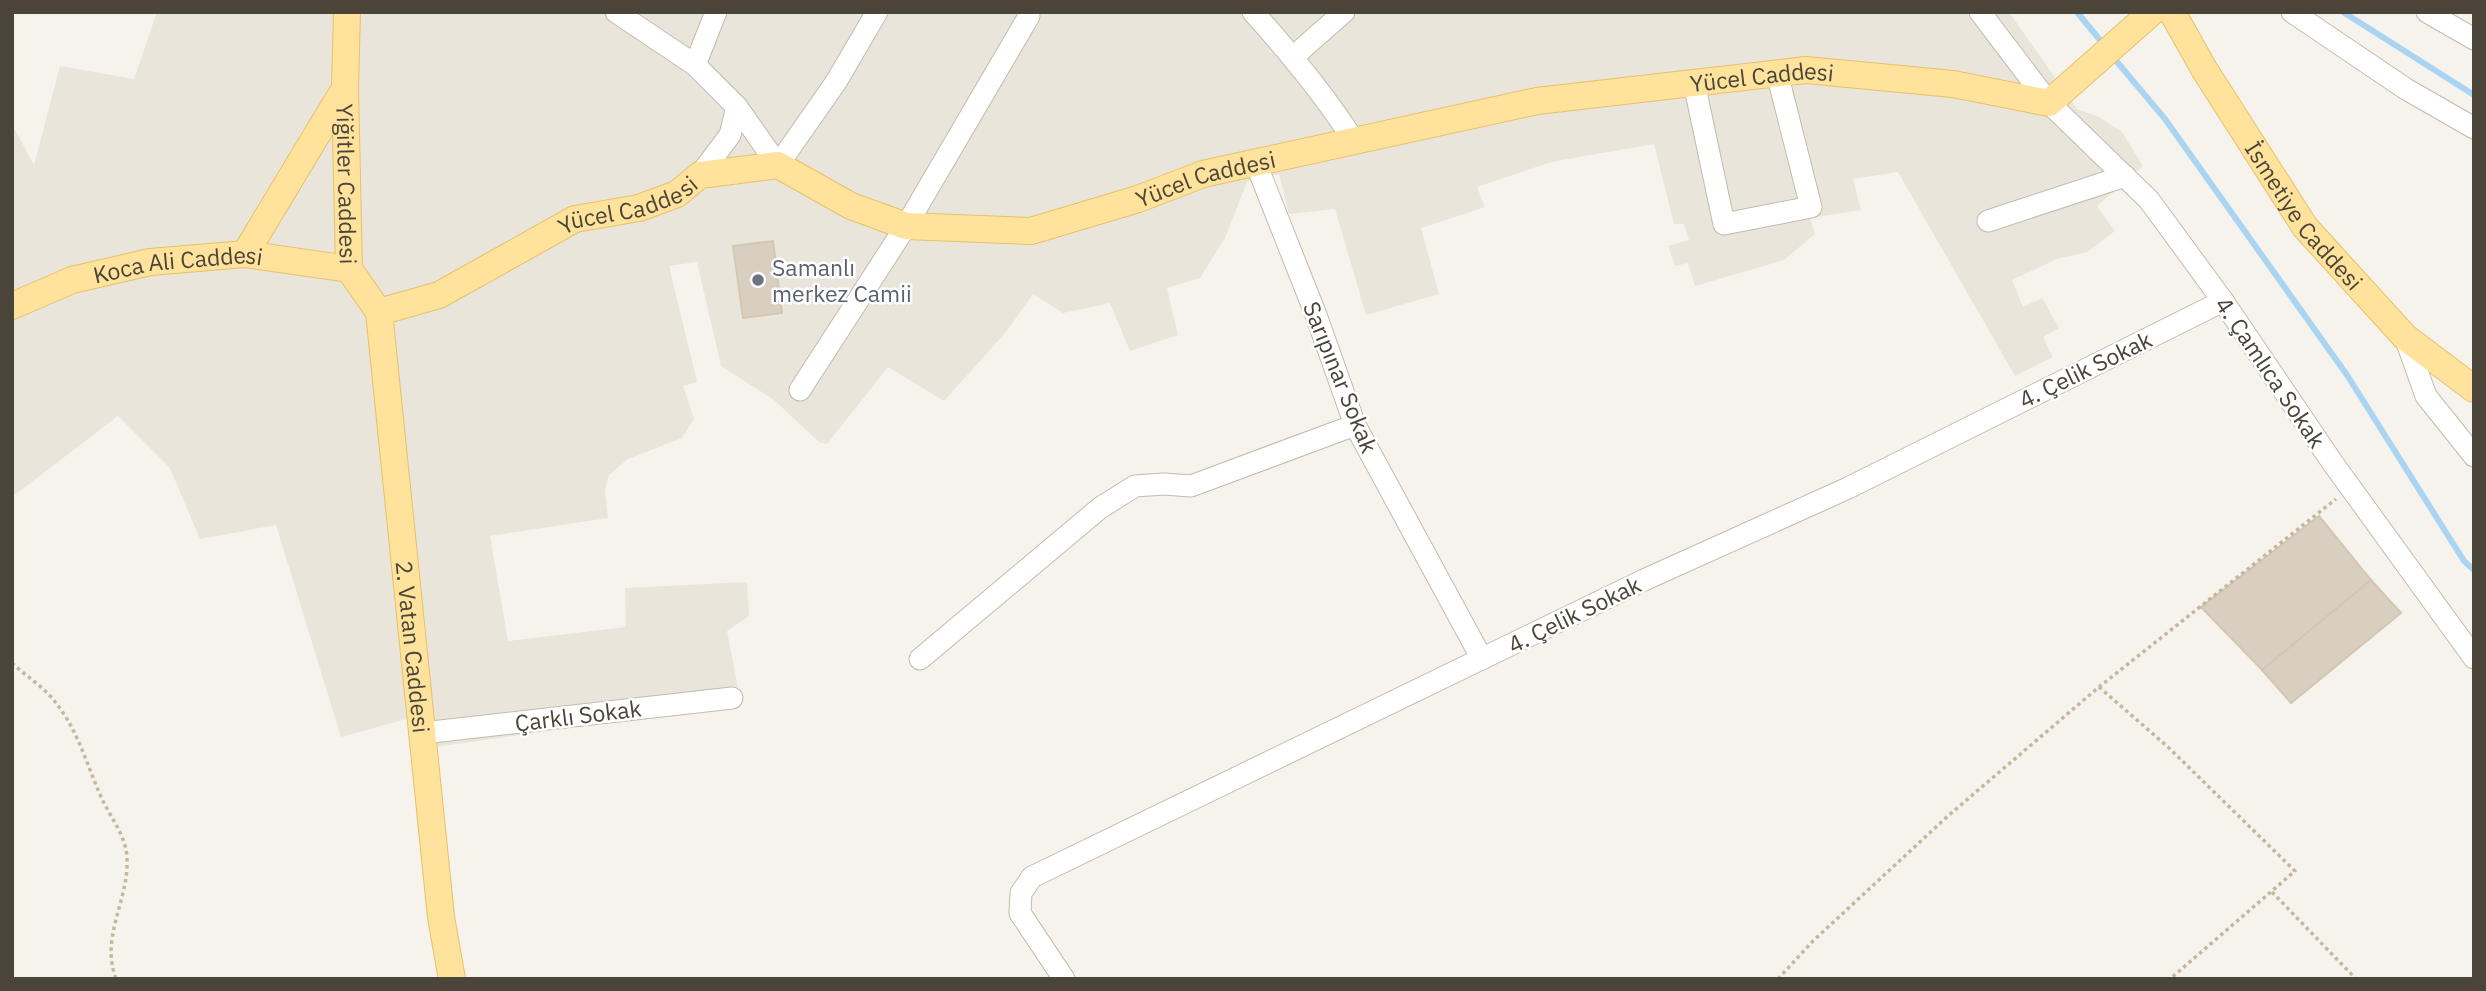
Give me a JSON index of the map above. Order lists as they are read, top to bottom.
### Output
{
  "streets": {
    "main road": [
      "Yücel Caddesi",
      "Yiğitler Caddesi",
      "İsmetiye Caddesi",
      "Koca Ali Caddesi",
      "2. Vatan Caddesi"
    ],
    "street": [
      "4. Çelik Sokak",
      "4. Çamlıca Sokak",
      "Sarıpınar Sokak",
      "Çarklı Sokak"
    ]
  },
  "crossings": [
    ["Yücel Caddesi", "Yiğitler Caddesi"],
    ["Yücel Caddesi", "4. Çamlıca Sokak"],
    ["Yücel Caddesi", "Sarıpınar Sokak"],
    ["Yücel Caddesi", "2. Vatan Caddesi"],
    ["Yiğitler Caddesi", "Koca Ali Caddesi"],
    ["Yiğitler Caddesi", "2. Vatan Caddesi"],
    ["4. Çelik Sokak", "4. Çamlıca Sokak"],
    ["4. Çelik Sokak", "Sarıpınar Sokak"],
    ["2. Vatan Caddesi", "Çarklı Sokak"]
  ],
  "places": ["Samanlı merkez Camii"]
}
